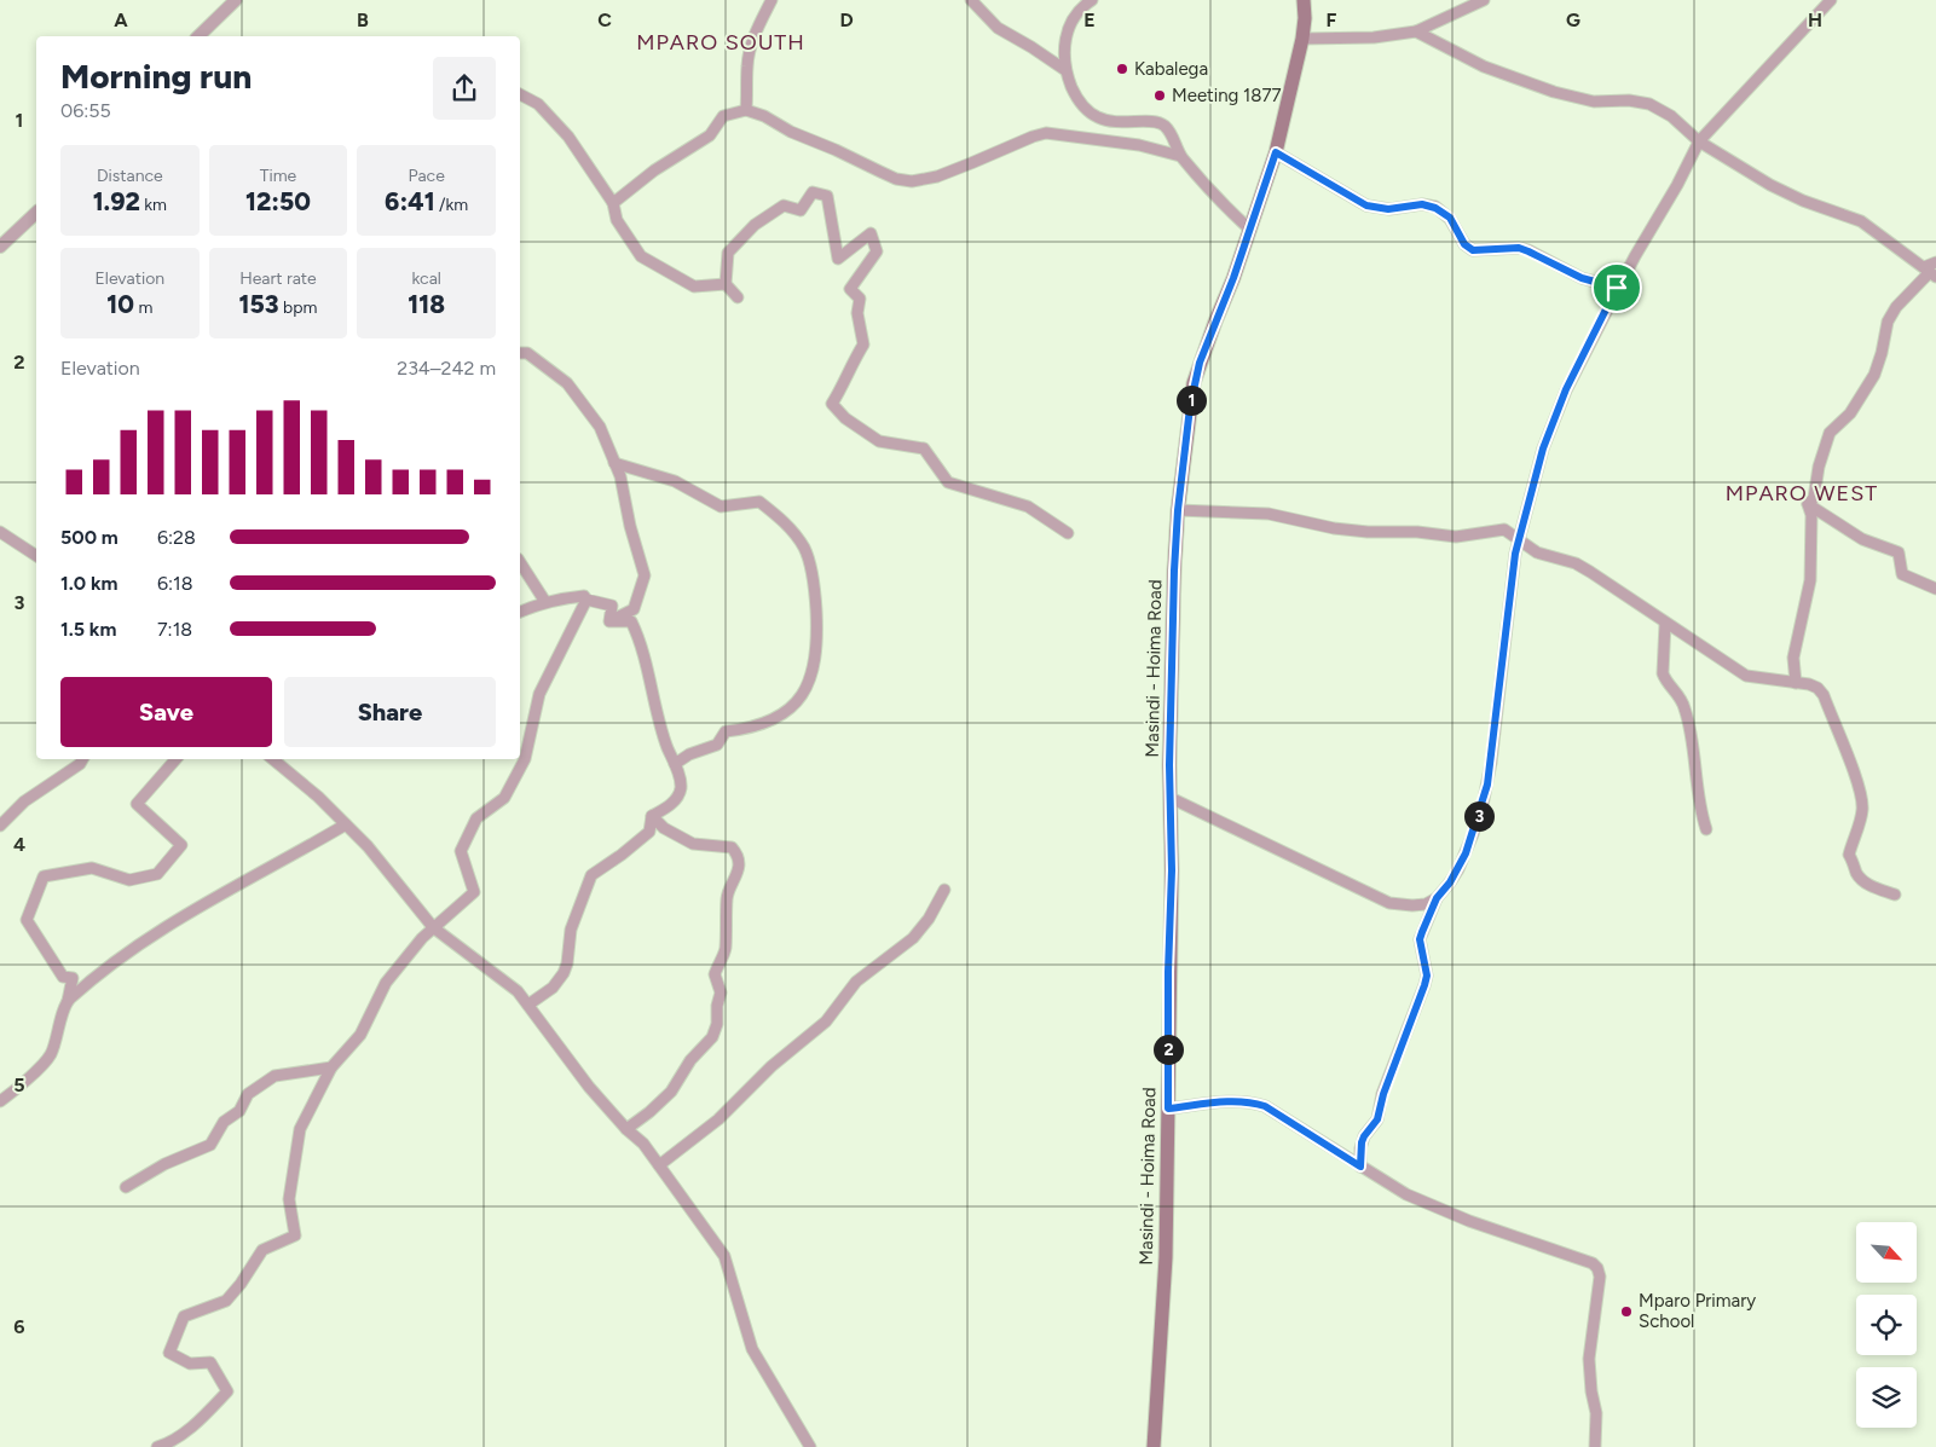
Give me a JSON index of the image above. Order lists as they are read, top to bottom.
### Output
{
  "streets": {
    "main road": ["Masindi - Hoima Road"]
  },
  "districts": ["MPARO SOUTH", "MPARO WEST"],
  "places": ["Kabalega", "Meeting 1877", "Mparo Primary School"],
  "north": "bottom right",
  "page": {
    "heading": ["Morning run", "06:55"],
    "stats": [
      ["Distance", "1.92 km"],
      ["Time", "12:50"],
      ["Pace", "6:41 /km"],
      ["Elevation", "10 m"],
      ["Heart rate", "153 bpm"],
      ["kcal", "118"]
    ],
    "chart": ["Elevation", "234–242 m"],
    "pins": ["1", "3", "2"],
    "list": [
      {
        "name": "500 m",
        "note": "6:28"
      },
      {
        "name": "1.0 km",
        "note": "6:18"
      },
      {
        "name": "1.5 km",
        "note": "7:18"
      }
    ],
    "buttons": ["Save", "Share"]
  },
  "grid": {
    "columns": [
      "A",
      "B",
      "C",
      "D",
      "E",
      "F",
      "G",
      "H"
    ],
    "rows": [
      "1",
      "2",
      "3",
      "4",
      "5",
      "6"
    ]
  }
}
